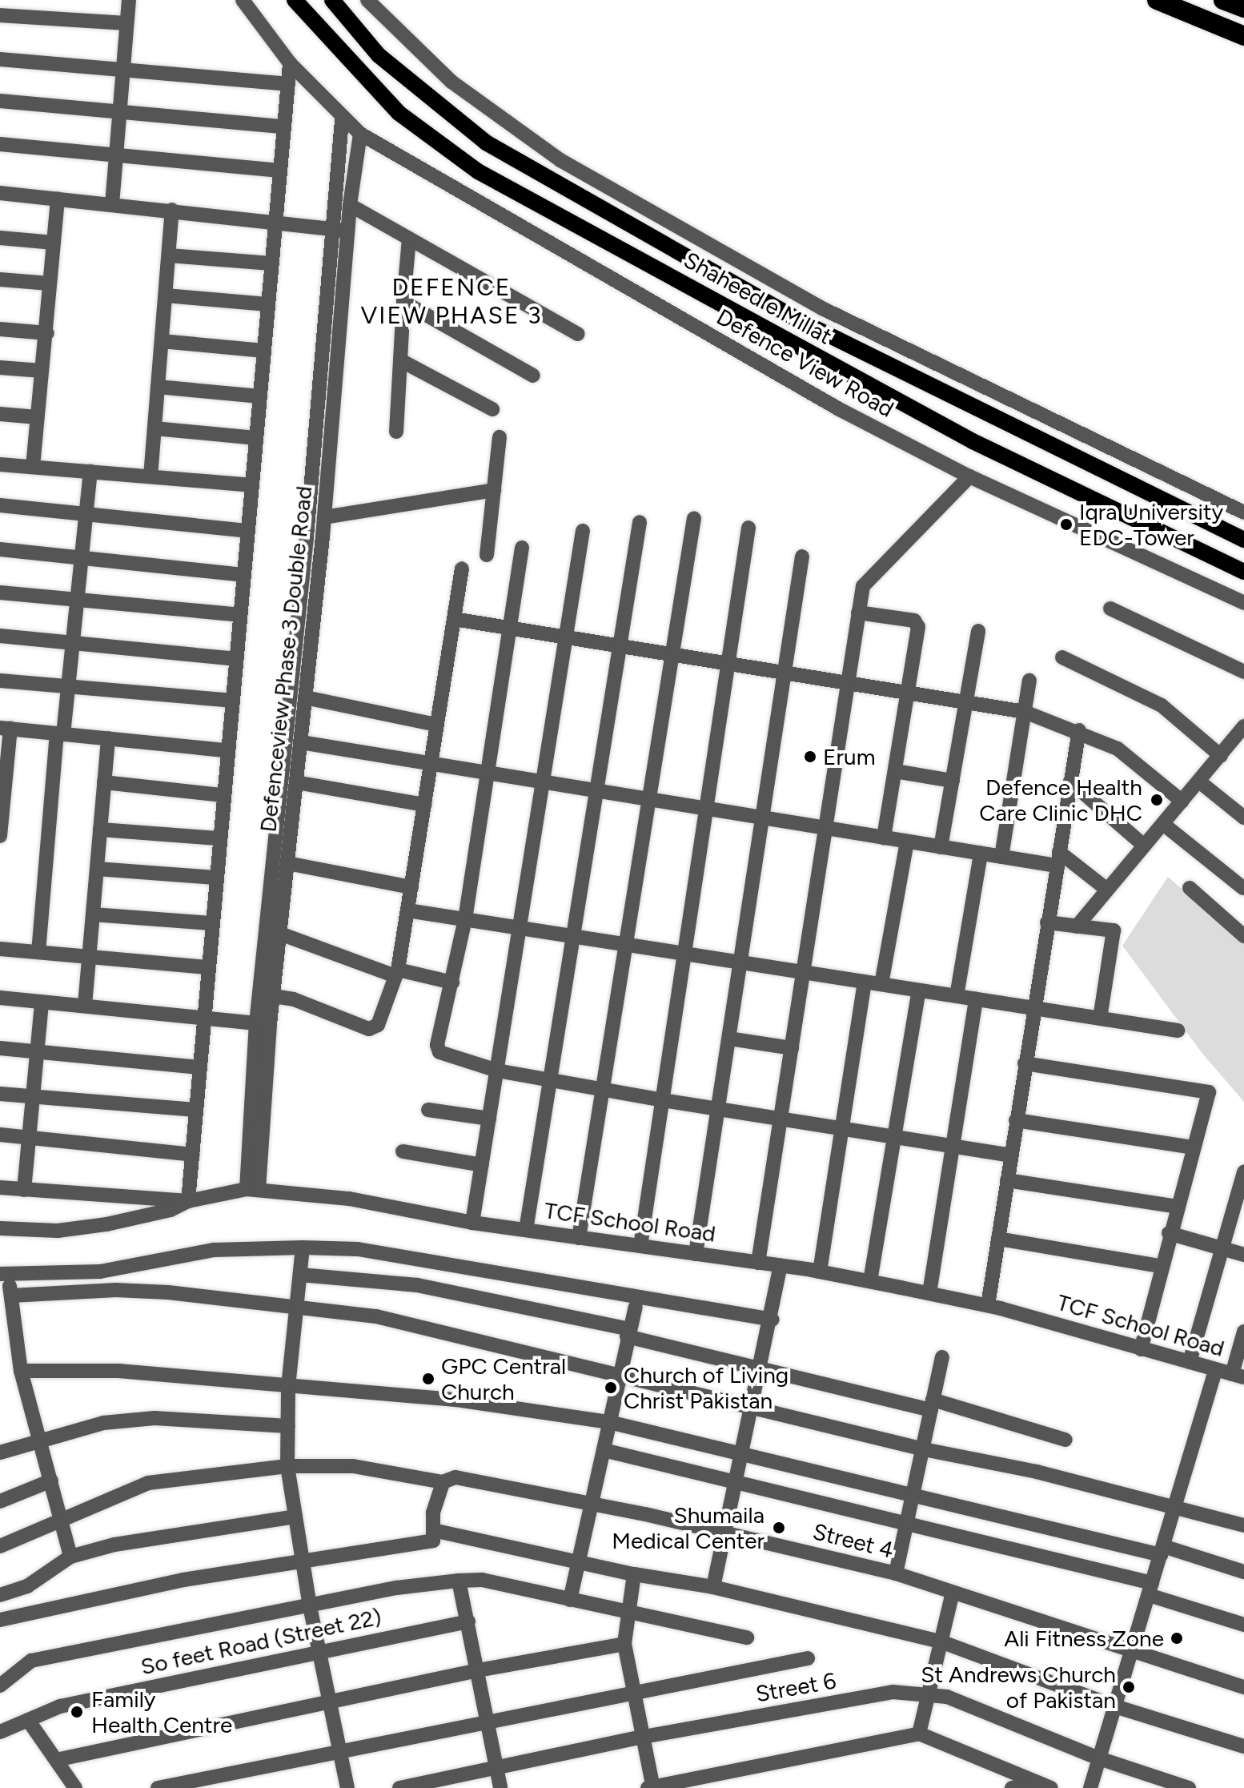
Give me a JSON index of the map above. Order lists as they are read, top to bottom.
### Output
{
  "streets": {
    "main road": ["Shaheed e Millat"],
    "street": [
      "Defence View Road",
      "Defenceview Phase 3 Double Road",
      "TCF School Road",
      "Street 4",
      "So feet Road (Street 22)",
      "Street 6"
    ]
  },
  "crossings": [
    ["Defence View Road", "Defenceview Phase 3 Double Road"],
    ["Defenceview Phase 3 Double Road", "TCF School Road"]
  ],
  "districts": ["DEFENCE VIEW PHASE 3"],
  "places": [
    "Iqra University EDC-Tower",
    "Erum",
    "Defence Health Care Clinic DHC",
    "GPC Central Church",
    "Church of Living Christ Pakistan",
    "Shumaila Medical Center",
    "Ali Fitness Zone",
    "St Andrews Church of Pakistan",
    "Family Health Centre"
  ]
}
